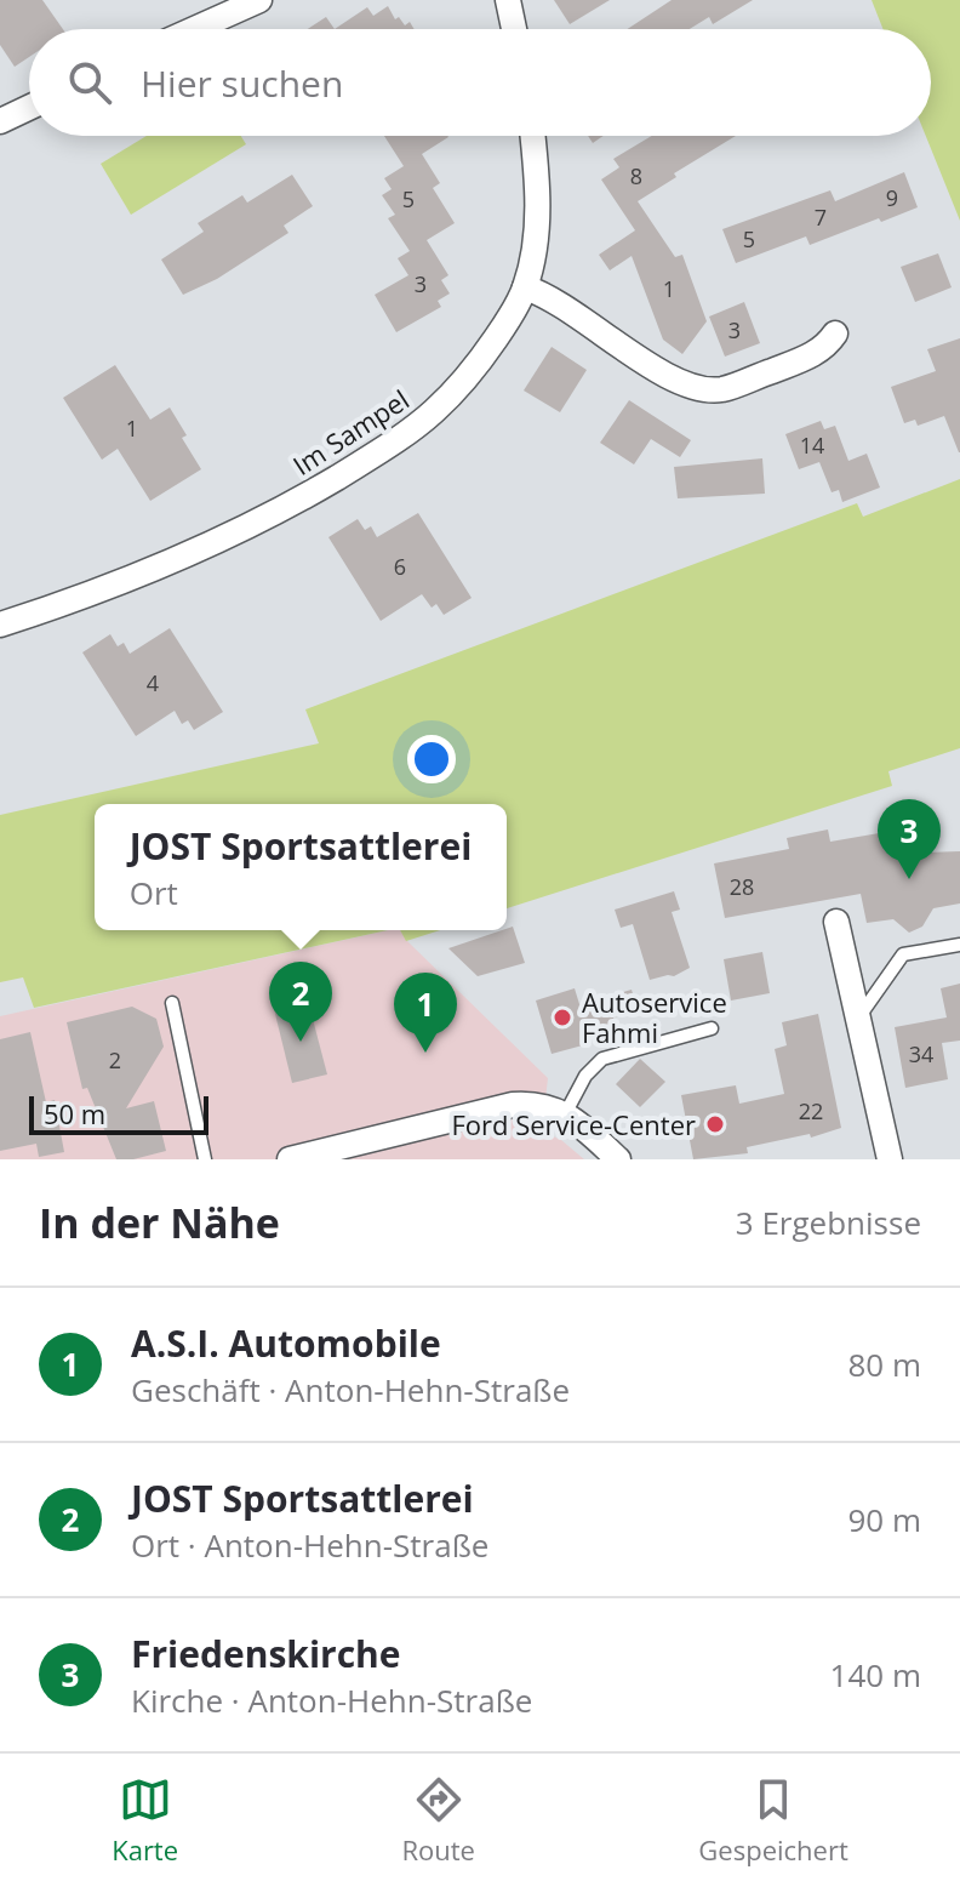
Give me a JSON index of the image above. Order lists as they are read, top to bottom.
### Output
{
  "streets": {
    "street": ["Im Sampel"]
  },
  "places": ["Autoservice Fahmi", "Ford Service-Center"],
  "house_numbers": [
    "8",
    "9",
    "5",
    "7",
    "5",
    "3",
    "1",
    "3",
    "1",
    "14",
    "6",
    "4",
    "28",
    "34",
    "2",
    "22"
  ],
  "scale_bar": "50 m",
  "page": {
    "search": "Hier suchen",
    "pins": ["3", "2", "1"],
    "popup": ["JOST Sportsattlerei", "Ort"],
    "scale": "50 m",
    "heading": ["In der Nähe", "3 Ergebnisse"],
    "list": [
      {
        "mark": "1",
        "name": "A.S.I. Automobile",
        "note": "Geschäft · Anton-Hehn-Straße",
        "value": "80 m"
      },
      {
        "mark": "2",
        "name": "JOST Sportsattlerei",
        "note": "Ort · Anton-Hehn-Straße",
        "value": "90 m"
      },
      {
        "mark": "3",
        "name": "Friedenskirche",
        "note": "Kirche · Anton-Hehn-Straße",
        "value": "140 m"
      }
    ],
    "nav": ["Karte", "Route", "Gespeichert"]
  }
}
